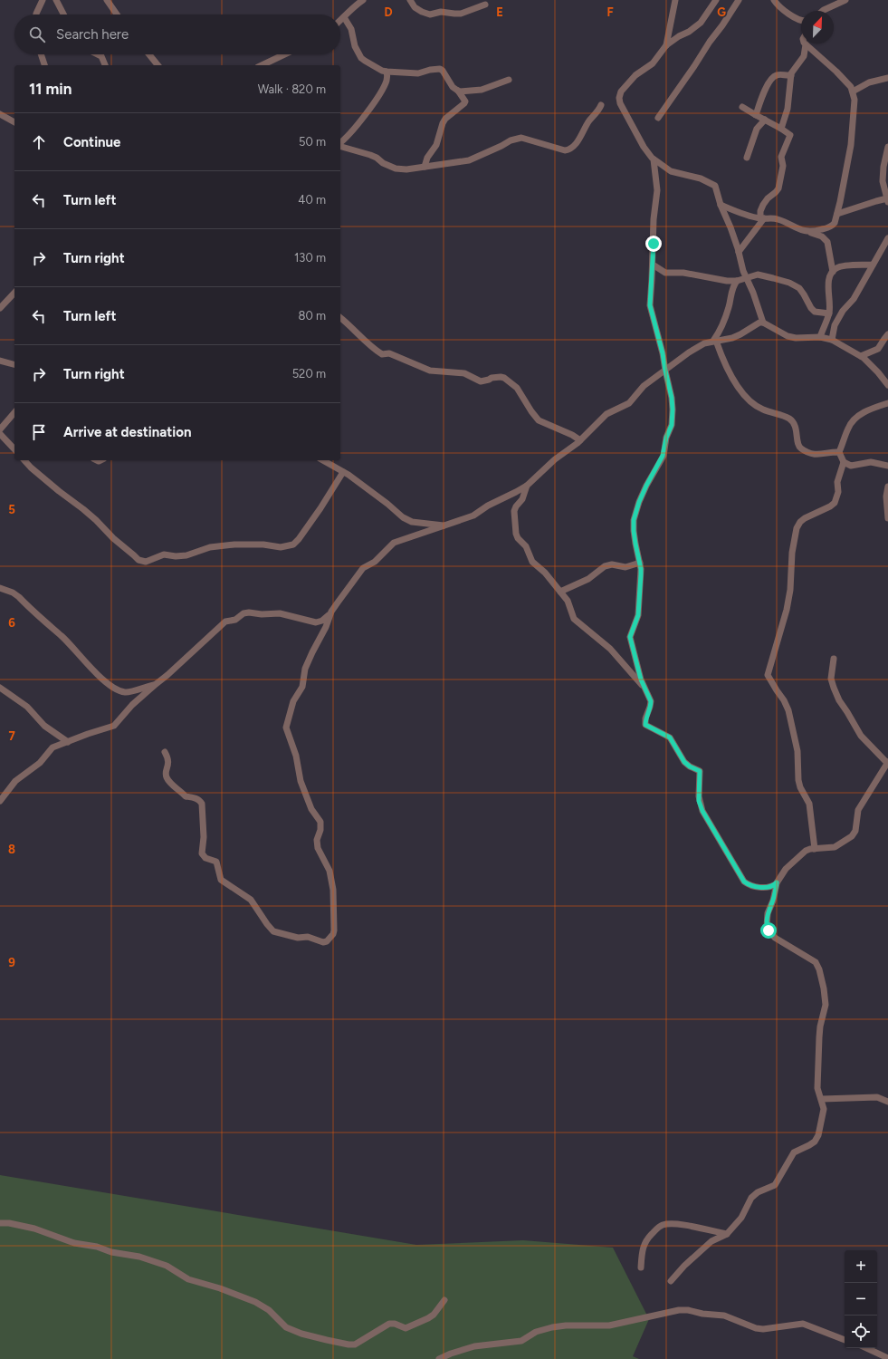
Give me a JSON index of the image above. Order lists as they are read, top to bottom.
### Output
{
  "north": "top right",
  "page": {
    "search": "Search here",
    "heading": ["11 min", "Walk · 820 m"],
    "list": [
      ["Continue", "50 m"],
      ["Turn left", "40 m"],
      ["Turn right", "130 m"],
      ["Turn left", "80 m"],
      ["Turn right", "520 m"],
      "Arrive at destination"
    ],
    "map_buttons": ["+", "−"]
  },
  "grid": {
    "columns": [
      "D",
      "E",
      "F",
      "G"
    ],
    "rows": [
      "5",
      "6",
      "7",
      "8",
      "9"
    ]
  }
}
